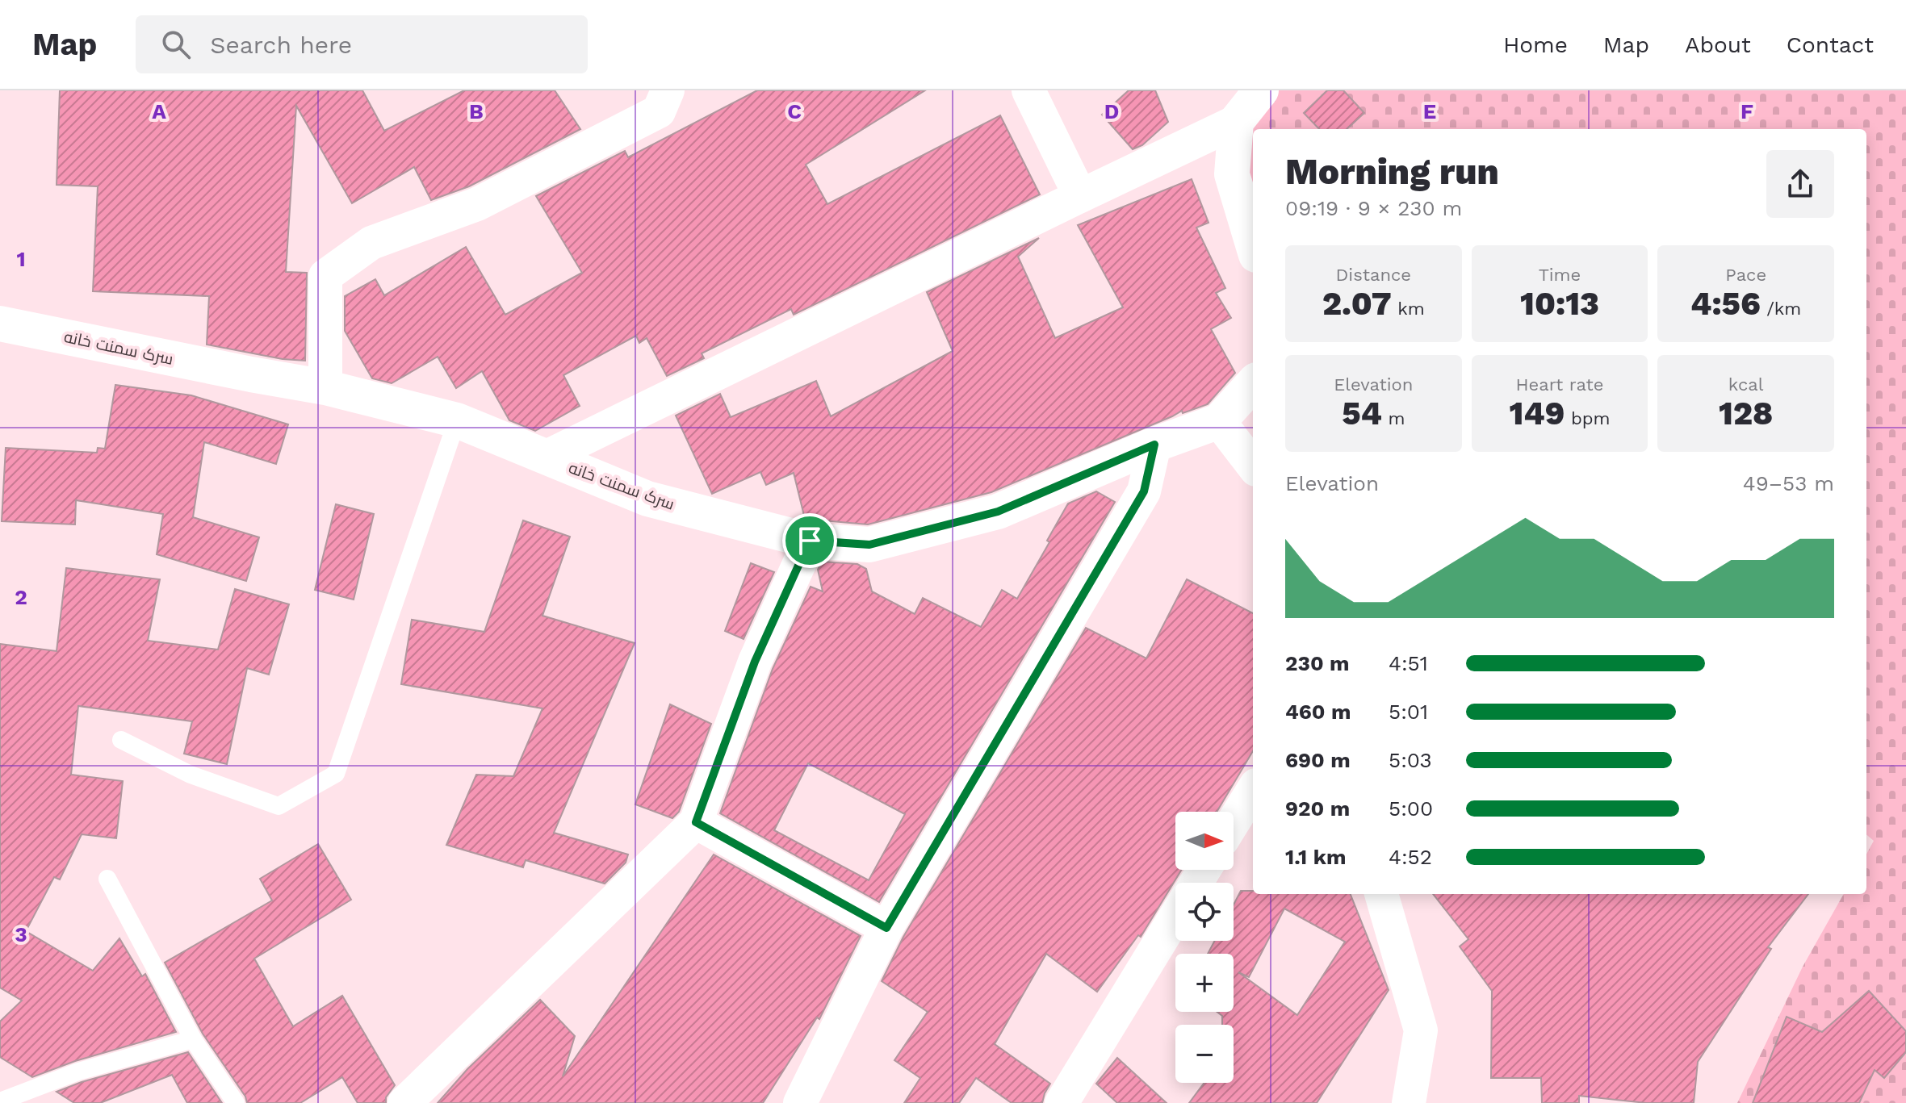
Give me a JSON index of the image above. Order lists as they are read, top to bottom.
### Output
{
  "streets": {
    "street": ["سرک سمنت خانه"]
  },
  "north": "right",
  "page": {
    "header": "Map",
    "search": "Search here",
    "nav": [
      "Home",
      "Map",
      "About",
      "Contact"
    ],
    "heading": ["Morning run", "09:19 · 9 × 230 m"],
    "stats": [
      ["Distance", "2.07 km"],
      ["Time", "10:13"],
      ["Pace", "4:56 /km"],
      ["Elevation", "54 m"],
      ["Heart rate", "149 bpm"],
      ["kcal", "128"]
    ],
    "chart": ["Elevation", "49–53 m"],
    "list": [
      {
        "name": "230 m",
        "note": "4:51"
      },
      {
        "name": "460 m",
        "note": "5:01"
      },
      {
        "name": "690 m",
        "note": "5:03"
      },
      {
        "name": "920 m",
        "note": "5:00"
      },
      {
        "name": "1.1 km",
        "note": "4:52"
      }
    ],
    "map_buttons": ["+", "−"]
  },
  "grid": {
    "columns": [
      "A",
      "B",
      "C",
      "D",
      "E",
      "F"
    ],
    "rows": ["1", "2", "3"]
  }
}
